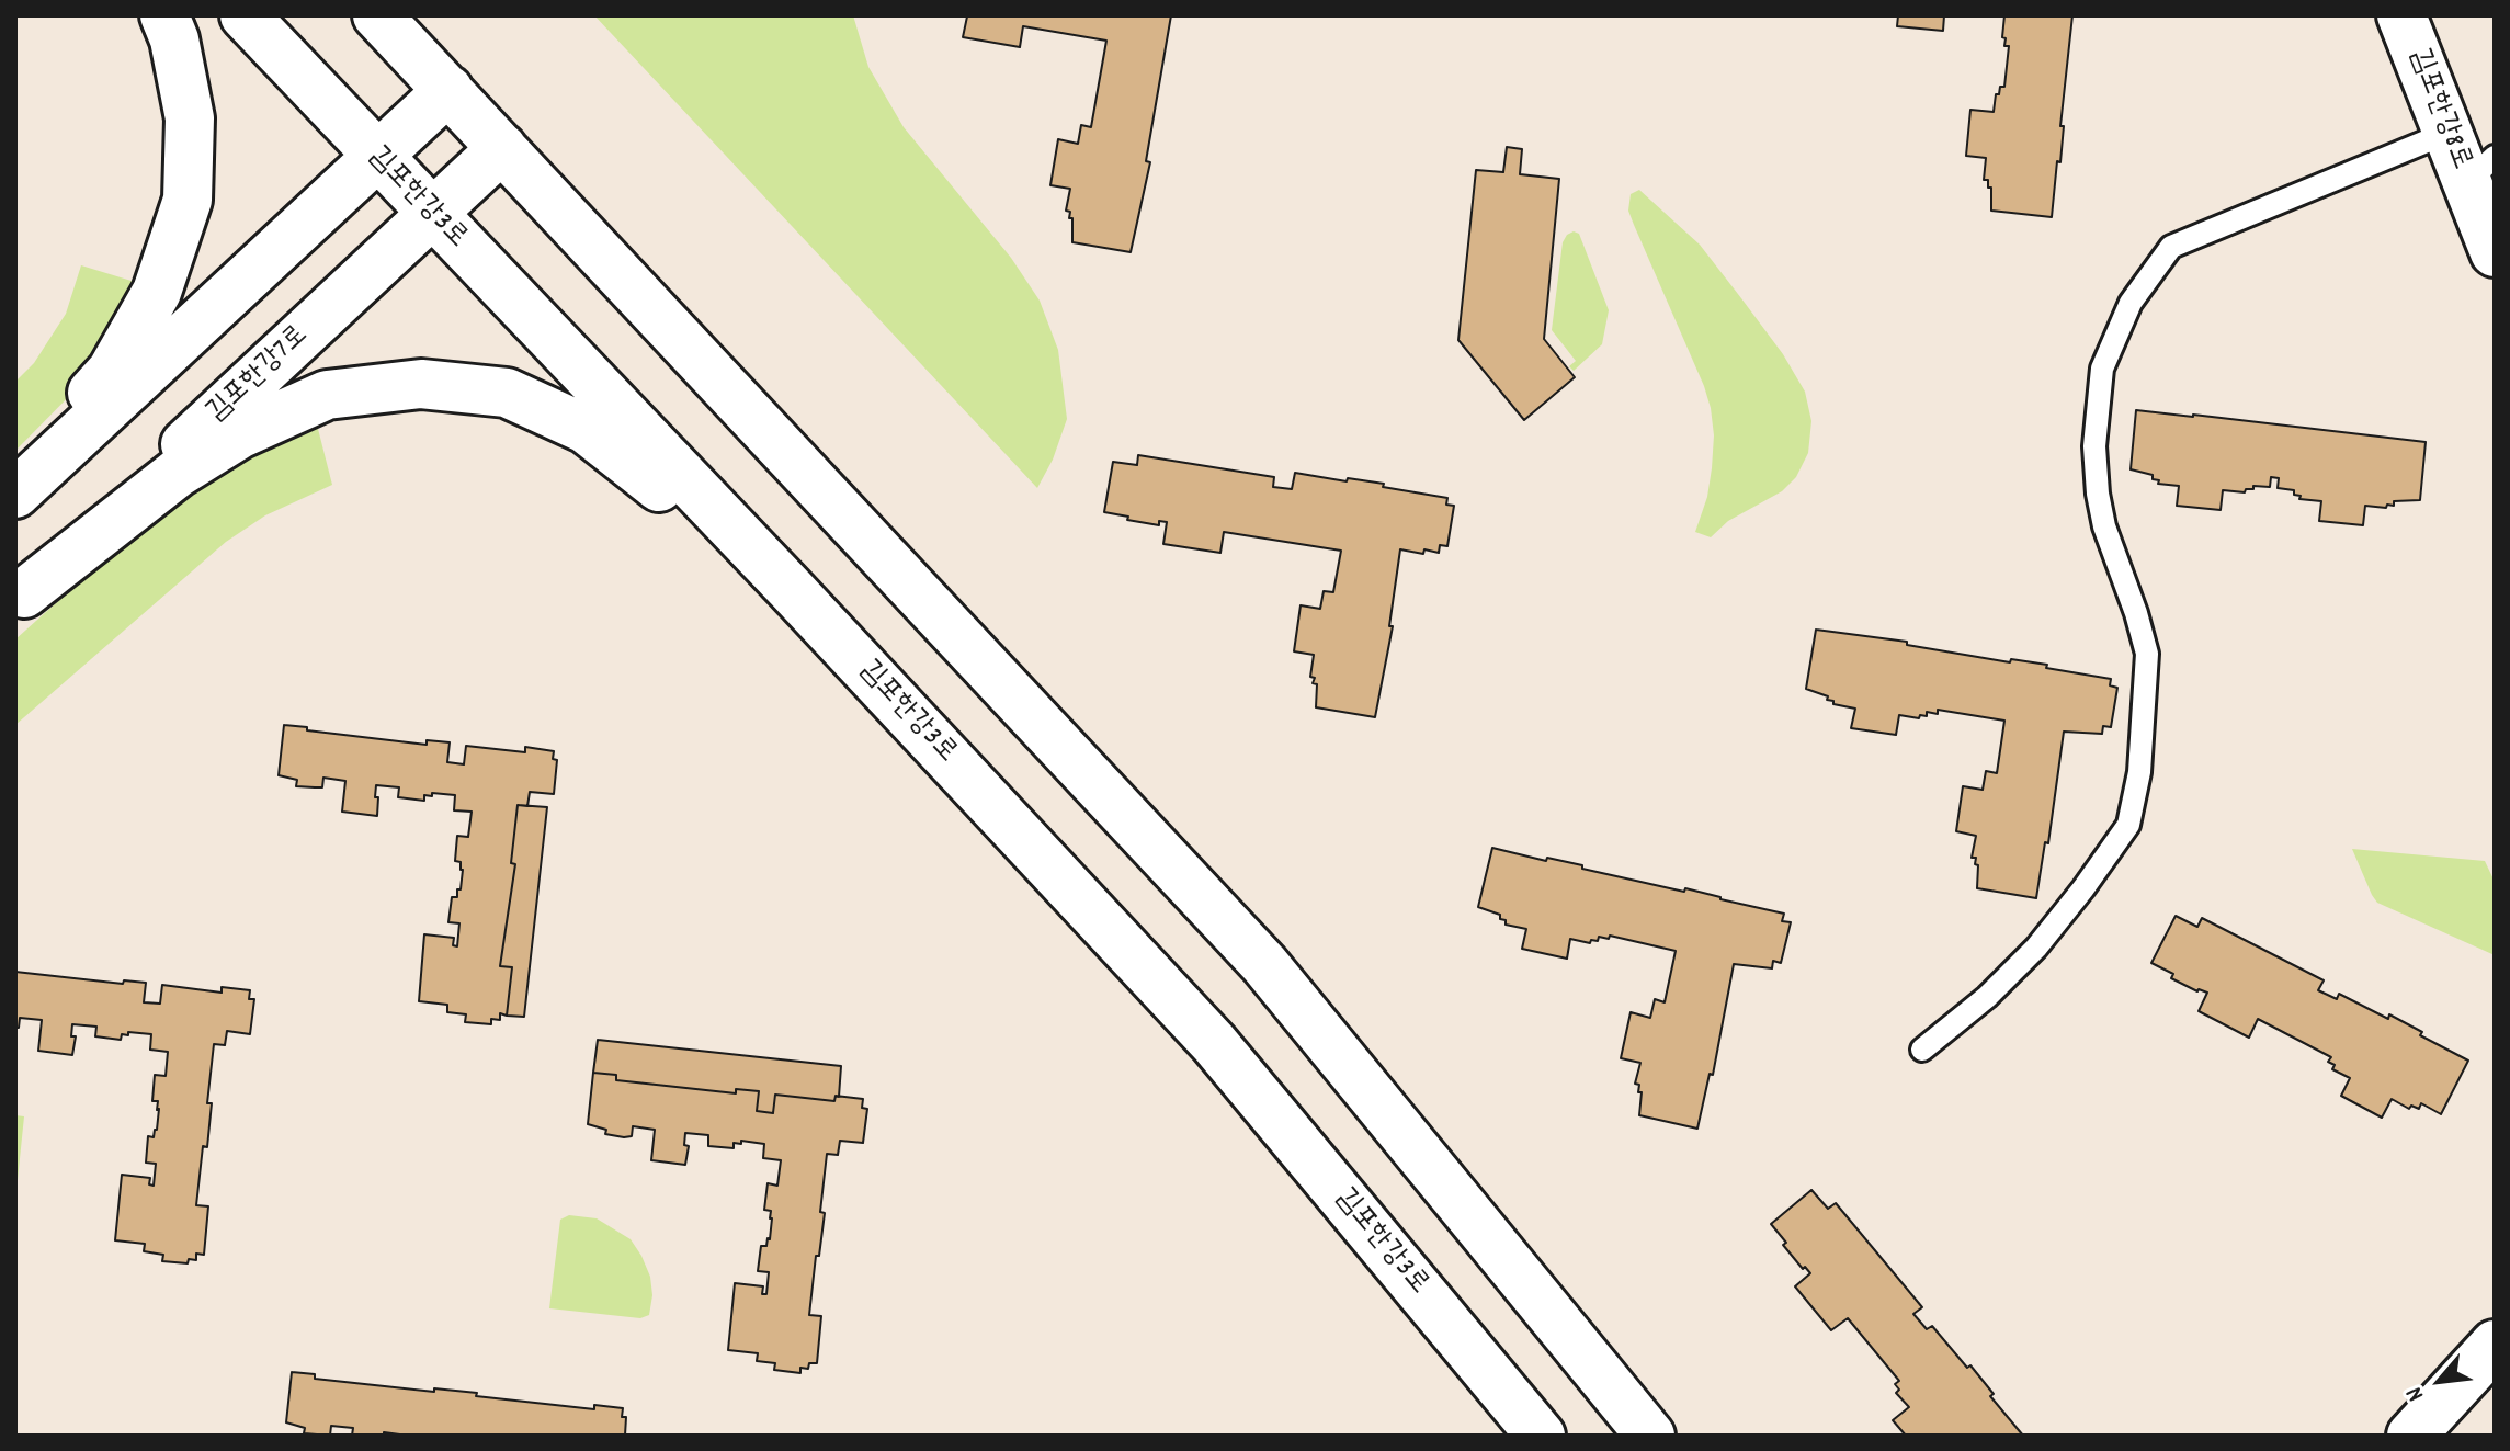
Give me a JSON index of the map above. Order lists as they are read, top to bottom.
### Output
{
  "streets": {
    "main road": ["김포한강8로", "김포한강3로", "김포한강7로"]
  },
  "crossings": [
    ["김포한강3로", "김포한강7로"]
  ],
  "north": "bottom left"
}
